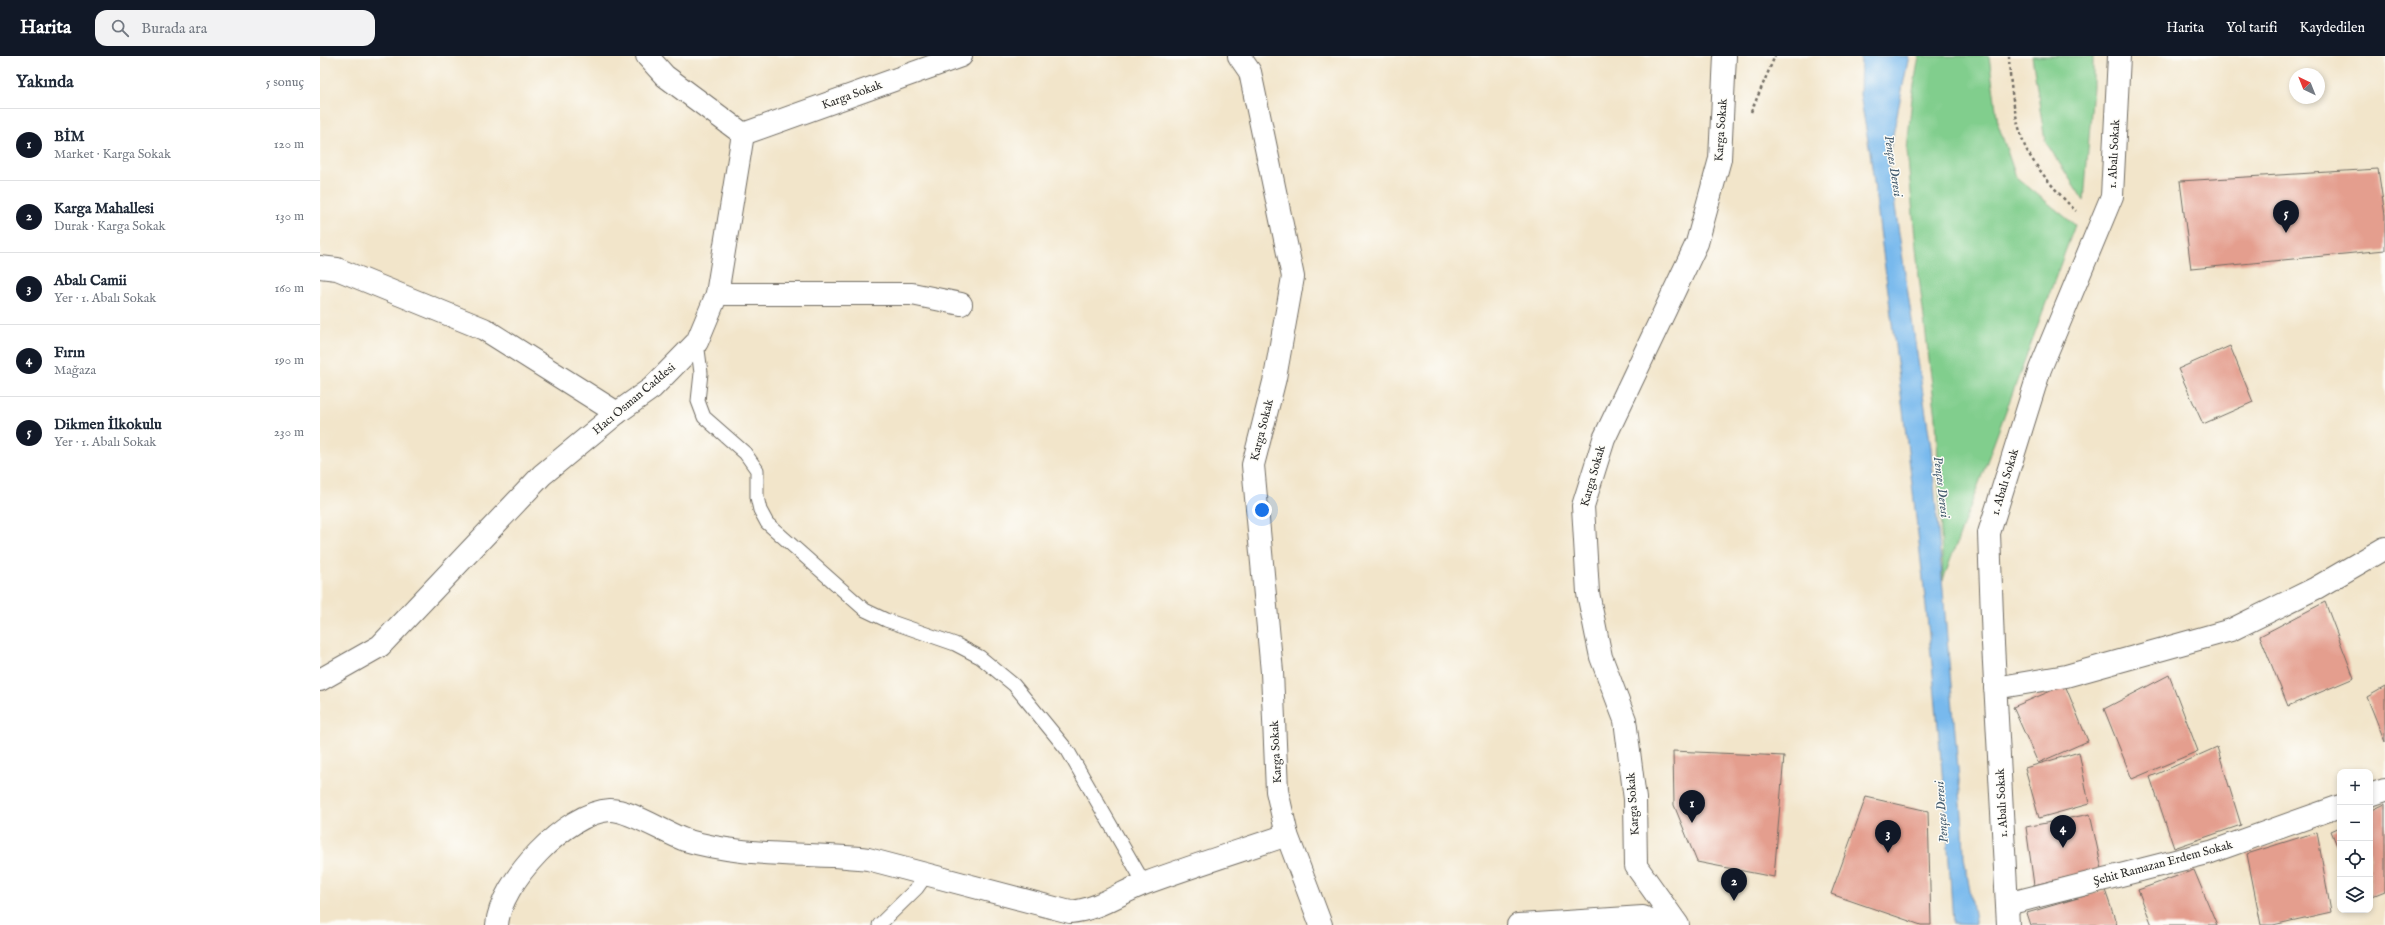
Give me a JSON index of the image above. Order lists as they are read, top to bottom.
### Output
{
  "streets": {
    "street": [
      "Karga Sokak",
      "1. Abalı Sokak",
      "Hacı Osman Caddesi",
      "Şehit Ramazan Erdem Sokak"
    ]
  },
  "crossings": [
    ["Karga Sokak", "Hacı Osman Caddesi"],
    ["1. Abalı Sokak", "Şehit Ramazan Erdem Sokak"]
  ],
  "water": ["Pençes Deresi"],
  "north": "top left",
  "page": {
    "header": "Harita",
    "search": "Burada ara",
    "nav": ["Harita", "Yol tarifi", "Kaydedilen"],
    "heading": ["Yakında", "5 sonuç"],
    "list": [
      {
        "mark": "1",
        "name": "BİM",
        "note": "Market · Karga Sokak",
        "value": "120 m"
      },
      {
        "mark": "2",
        "name": "Karga Mahallesi",
        "note": "Durak · Karga Sokak",
        "value": "130 m"
      },
      {
        "mark": "3",
        "name": "Abalı Camii",
        "note": "Yer · 1. Abalı Sokak",
        "value": "160 m"
      },
      {
        "mark": "4",
        "name": "Fırın",
        "note": "Mağaza",
        "value": "190 m"
      },
      {
        "mark": "5",
        "name": "Dikmen İlkokulu",
        "note": "Yer · 1. Abalı Sokak",
        "value": "230 m"
      }
    ],
    "pins": [
      "5",
      "1",
      "4",
      "3",
      "2"
    ],
    "map_buttons": ["+", "−"]
  }
}
